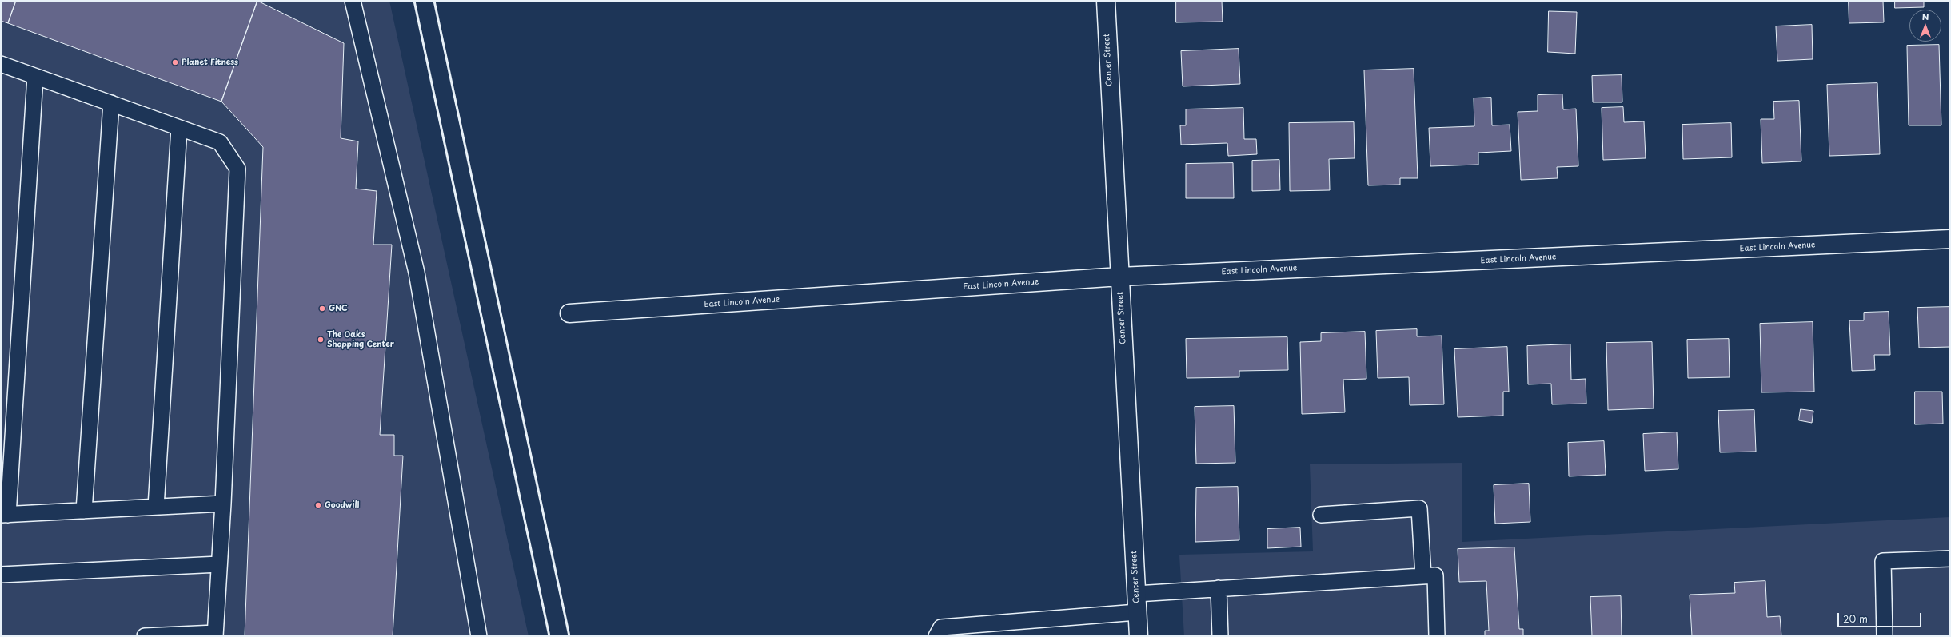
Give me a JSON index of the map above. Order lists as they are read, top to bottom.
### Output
{
  "streets": {
    "street": ["Center Street", "East Lincoln Avenue"]
  },
  "crossings": [
    ["Center Street", "East Lincoln Avenue"]
  ],
  "places": [
    "Planet Fitness",
    "GNC",
    "The Oaks Shopping Center",
    "Goodwill"
  ],
  "scale_bar": "20 m",
  "north": "top"
}
